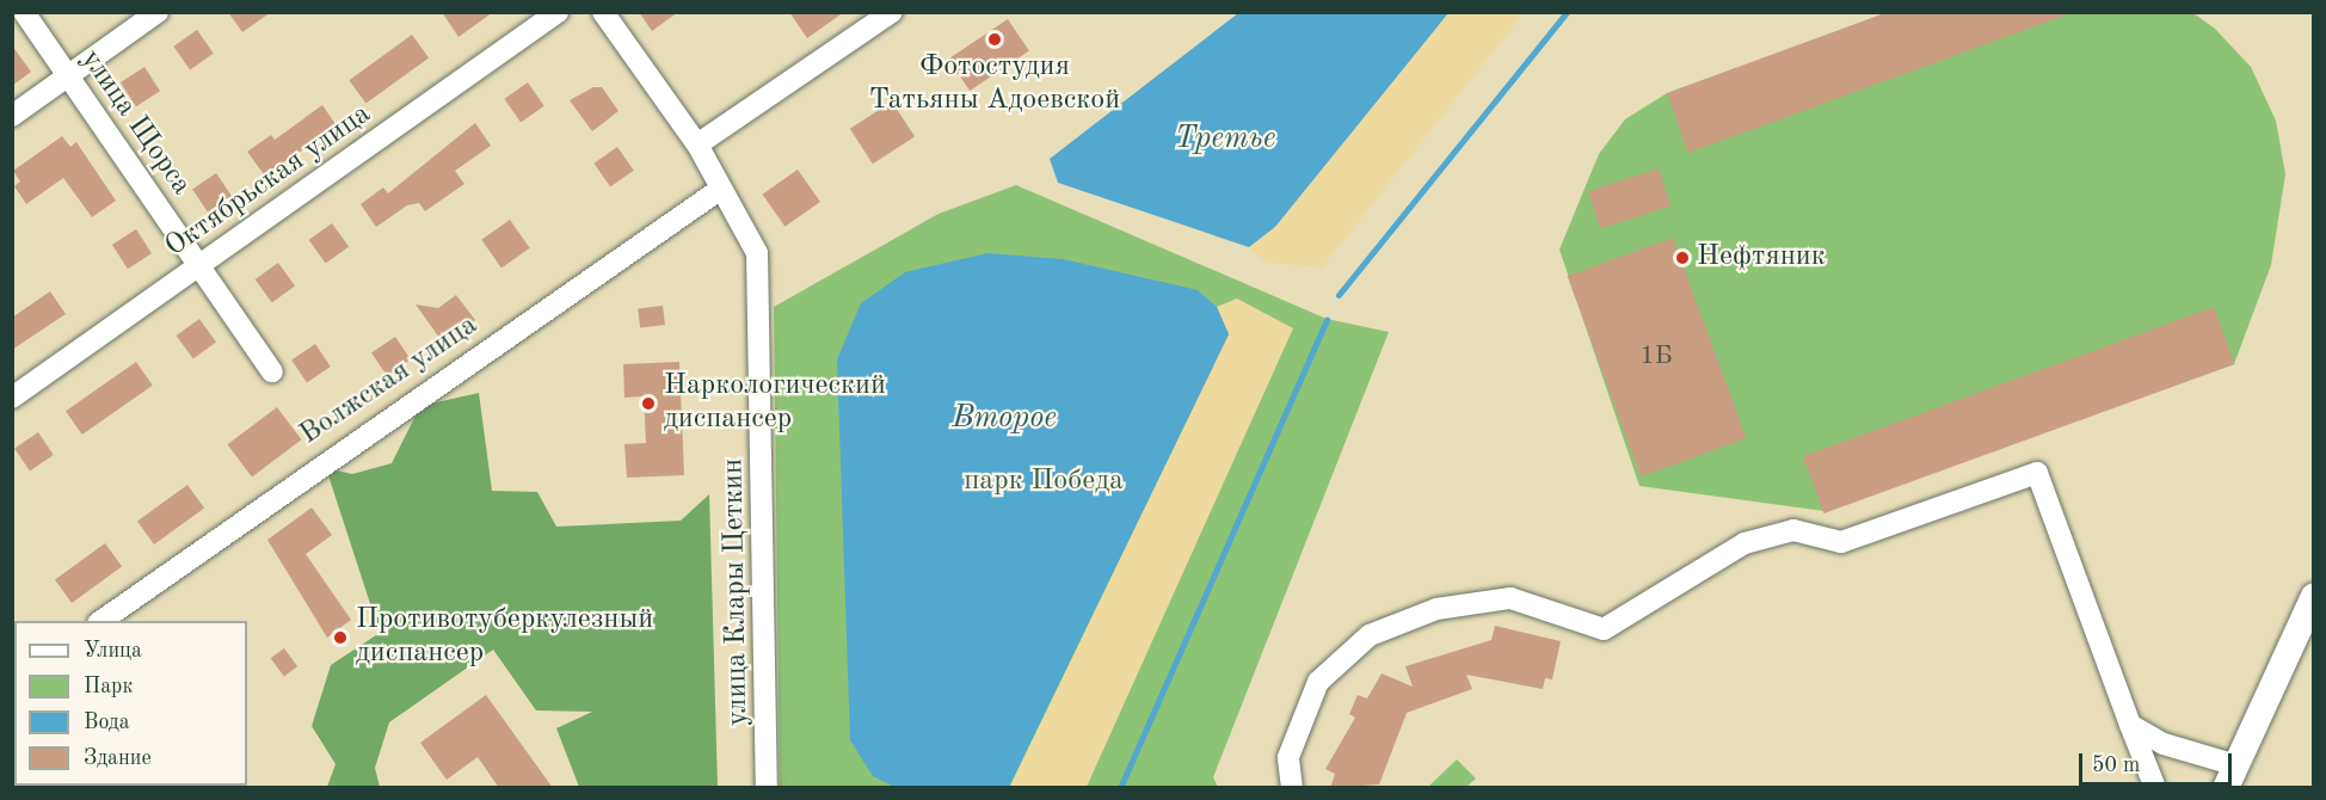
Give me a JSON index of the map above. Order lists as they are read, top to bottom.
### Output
{
  "streets": {
    "street": [
      "улица Щорса",
      "Октябрьская улица",
      "Волжская улица",
      "улица Клары Цеткин"
    ]
  },
  "crossings": [
    ["улица Щорса", "Октябрьская улица"],
    ["Волжская улица", "улица Клары Цеткин"]
  ],
  "water": ["Третье", "Второе"],
  "parks": ["парк Победa"],
  "places": [
    "Фотостудия Татьяны Адоевской",
    "Нефтяник",
    "Наркологический диспансер",
    "Противотуберкулезный диспансер"
  ],
  "house_numbers": ["1Б"],
  "legend": [
    "Улица",
    "Парк",
    "Вода",
    "Здание"
  ],
  "scale_bar": "50 m"
}
